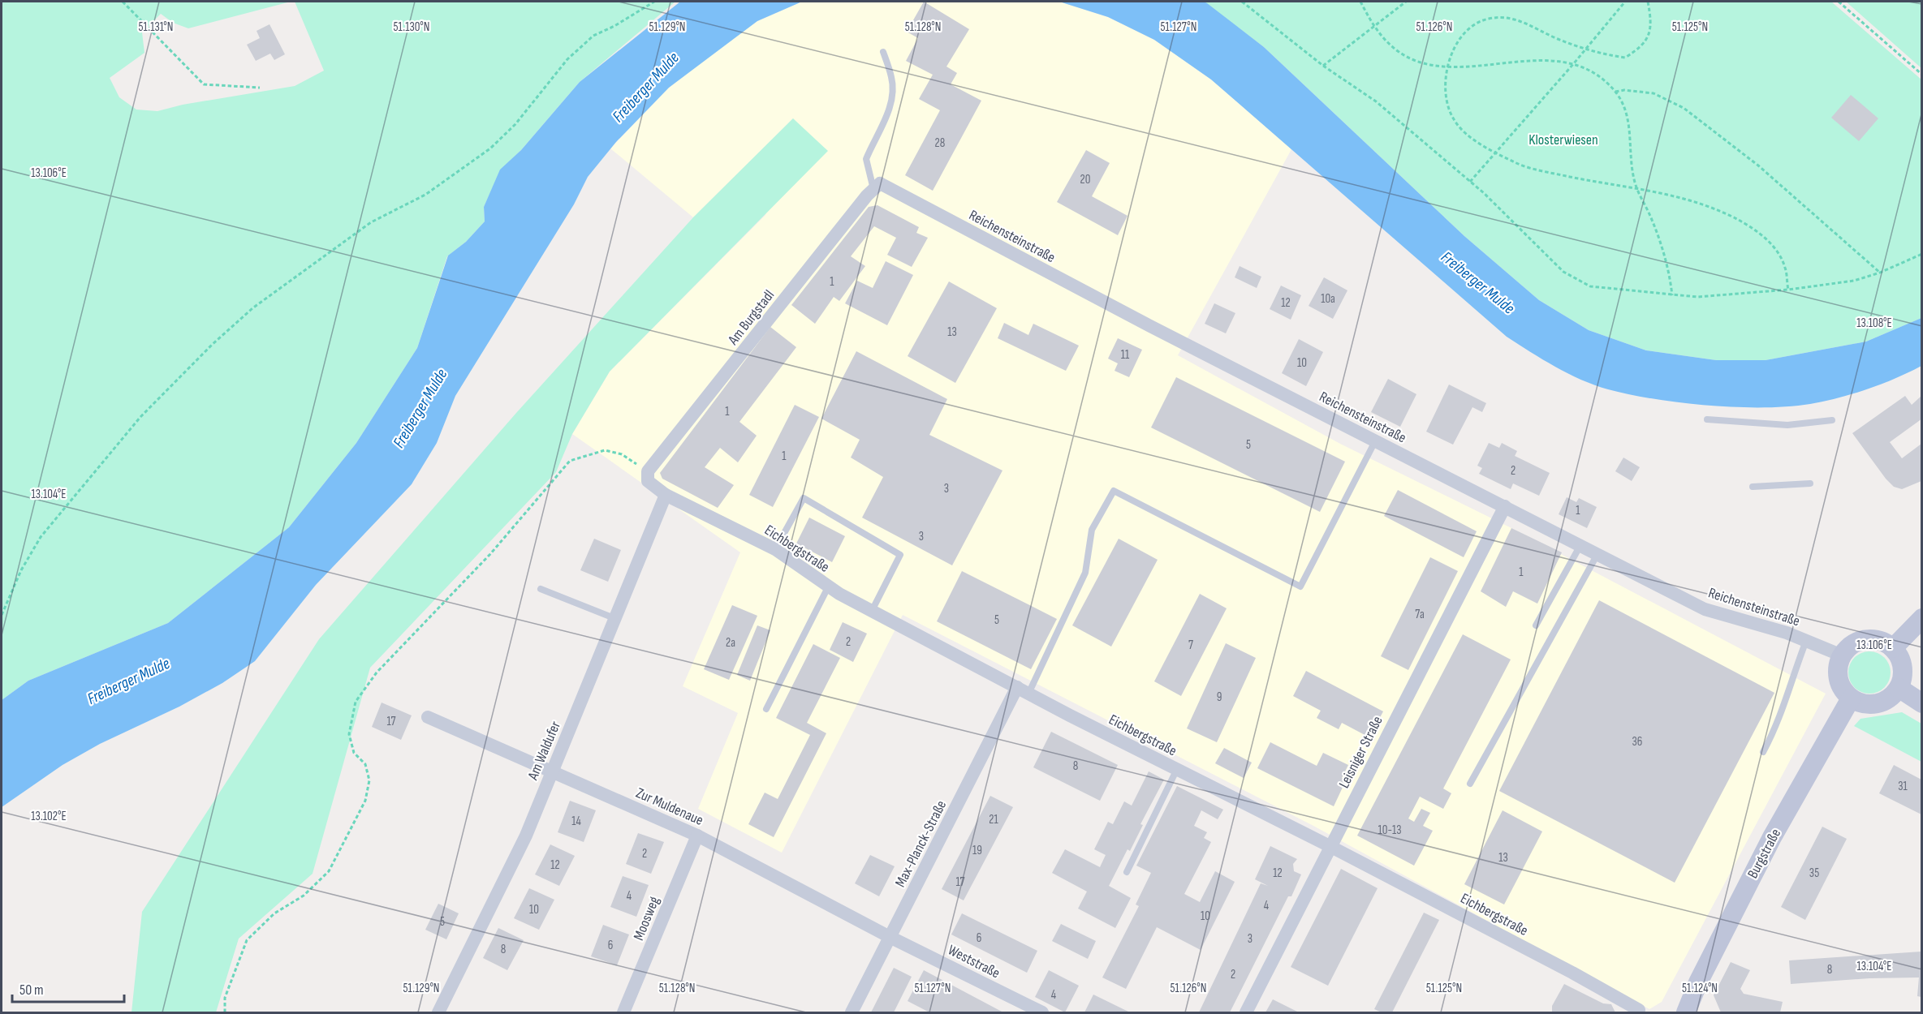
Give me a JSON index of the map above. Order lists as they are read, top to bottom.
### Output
{
  "streets": {
    "main road": ["Burgstraße"],
    "street": [
      "Reichensteinstraße",
      "Am Burgstadl",
      "Eichbergstraße",
      "Am Waldufer",
      "Leisniger Straße",
      "Zur Muldenaue",
      "Max-Planck-Straße",
      "Moosweg",
      "Weststraße"
    ]
  },
  "crossings": [
    ["Reichensteinstraße", "Am Burgstadl"],
    ["Reichensteinstraße", "Leisniger Straße"],
    ["Reichensteinstraße", "Burgstraße"],
    ["Am Burgstadl", "Eichbergstraße"],
    ["Eichbergstraße", "Am Waldufer"],
    ["Eichbergstraße", "Leisniger Straße"],
    ["Eichbergstraße", "Max-Planck-Straße"],
    ["Am Waldufer", "Zur Muldenaue"],
    ["Zur Muldenaue", "Max-Planck-Straße"],
    ["Zur Muldenaue", "Moosweg"],
    ["Zur Muldenaue", "Weststraße"],
    ["Max-Planck-Straße", "Weststraße"]
  ],
  "water": ["Freiberger Mulde"],
  "parks": ["Klosterwiesen"],
  "house_numbers": [
    "28",
    "20",
    "1",
    "10a",
    "12",
    "13",
    "11",
    "10",
    "1",
    "5",
    "1",
    "2",
    "3",
    "1",
    "3",
    "1",
    "7a",
    "5",
    "2",
    "2a",
    "7",
    "9",
    "17",
    "36",
    "8",
    "31",
    "21",
    "14",
    "10-13",
    "19",
    "2",
    "13",
    "12",
    "12",
    "35",
    "17",
    "4",
    "4",
    "10",
    "10",
    "5",
    "6",
    "3",
    "6",
    "8",
    "8",
    "2",
    "4"
  ],
  "scale_bar": "50 m",
  "coordinates": [
    "51.131°N",
    "51.130°N",
    "51.129°N",
    "51.128°N",
    "51.127°N",
    "51.126°N",
    "51.125°N",
    "13.106°E",
    "13.108°E",
    "13.104°E",
    "13.102°E",
    "51.124°N"
  ]
}
